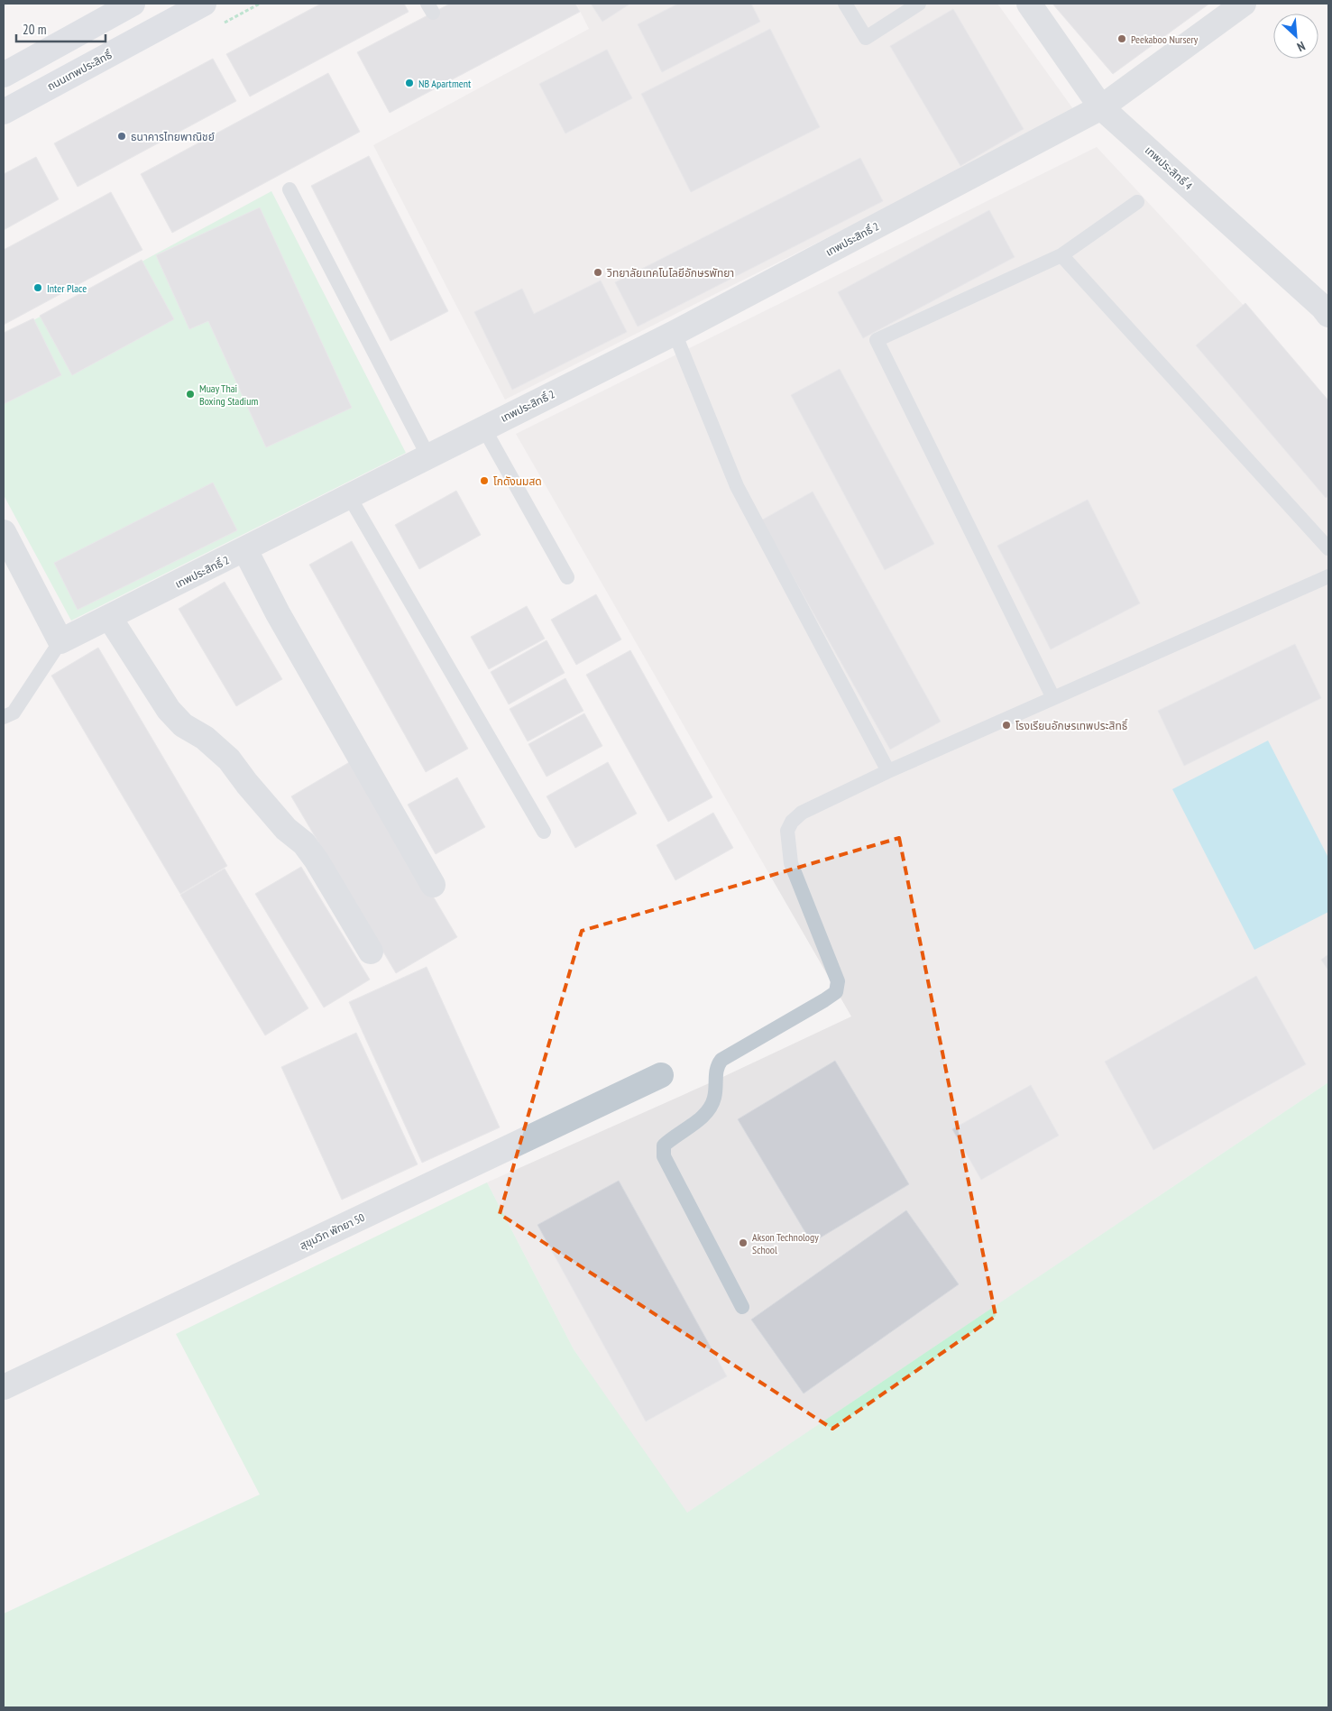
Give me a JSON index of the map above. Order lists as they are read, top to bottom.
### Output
{
  "streets": {
    "main road": ["ถนนเทพประสิทธิ์"],
    "street": ["เทพประสิทธิ์ 4", "เทพประสิทธิ์ 2", "สุขุมวิท พัทยา 50"]
  },
  "crossings": [
    ["เทพประสิทธิ์ 4", "เทพประสิทธิ์ 2"]
  ],
  "places": [
    "Peekaboo Nursery",
    "NB Apartment",
    "ธนาคารไทยพาณิชย์",
    "วิทยาลัยเทคโนโลยีอักษรพัทยา",
    "Inter Place",
    "Muay Thai Boxing Stadium",
    "โกดังนมสด",
    "โรงเรียนอักษรเทพประสิทธิ์",
    "Akson Technology School"
  ],
  "scale_bar": "20 m",
  "north": "bottom right"
}
